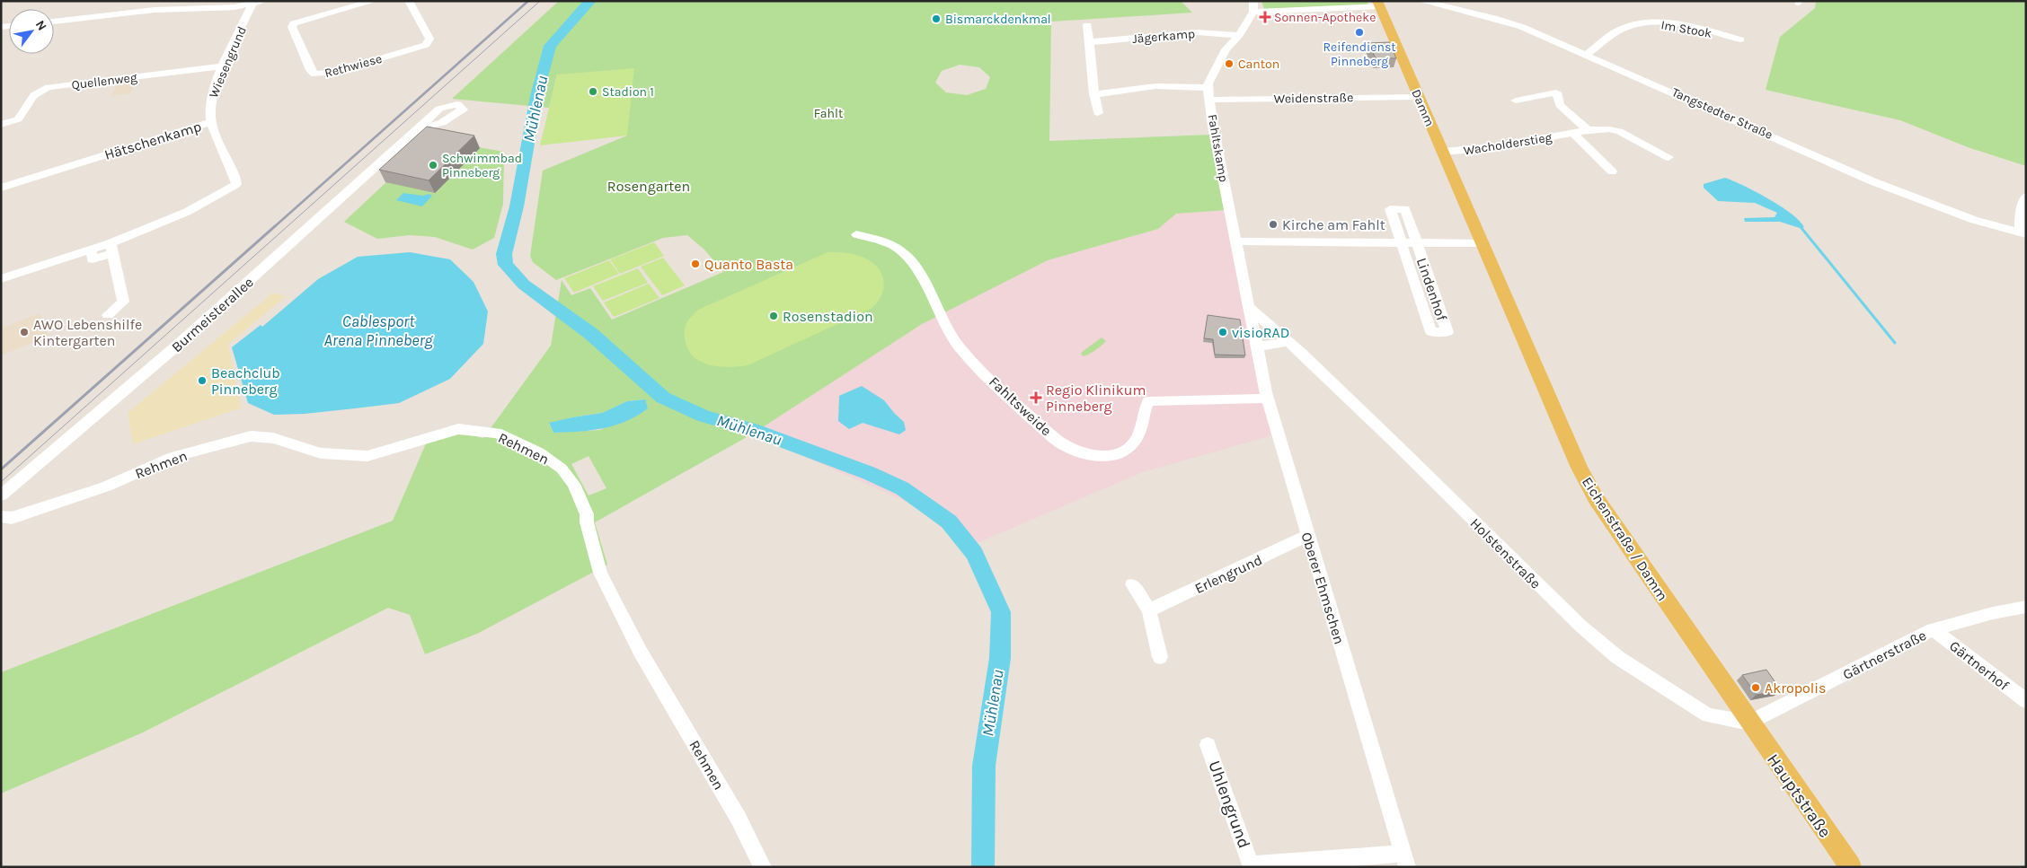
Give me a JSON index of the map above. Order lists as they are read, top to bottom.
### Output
{
  "streets": {
    "main road": ["Damm", "Eichenstraße / Damm", "Hauptstraße"],
    "street": [
      "Im Stook",
      "Jägerkamp",
      "Wiesengrund",
      "Rethwiese",
      "Quellenweg",
      "Weidenstraße",
      "Tangstedter Straße",
      "Hätschenkamp",
      "Wacholderstieg",
      "Fahltskamp",
      "Lindenhof",
      "Burmeisterallee",
      "Fahltsweide",
      "Rehmen",
      "Holstenstraße",
      "Erlengrund",
      "Oberer Ehmschen",
      "Gärtnerstraße",
      "Gärtnerhof",
      "Uhlengrund"
    ]
  },
  "crossings": [
    ["Im Stook", "Tangstedter Straße"],
    ["Wiesengrund", "Quellenweg"],
    ["Wiesengrund", "Hätschenkamp"],
    ["Weidenstraße", "Damm"],
    ["Weidenstraße", "Fahltskamp"],
    ["Damm", "Wacholderstieg"],
    ["Damm", "Eichenstraße / Damm"],
    ["Fahltskamp", "Lindenhof"],
    ["Fahltskamp", "Holstenstraße"],
    ["Fahltskamp", "Oberer Ehmschen"],
    ["Lindenhof", "Eichenstraße / Damm"],
    ["Fahltsweide", "Oberer Ehmschen"],
    ["Eichenstraße / Damm", "Holstenstraße"],
    ["Eichenstraße / Damm", "Gärtnerstraße"],
    ["Eichenstraße / Damm", "Hauptstraße"],
    ["Holstenstraße", "Oberer Ehmschen"],
    ["Holstenstraße", "Gärtnerstraße"],
    ["Holstenstraße", "Hauptstraße"],
    ["Erlengrund", "Oberer Ehmschen"],
    ["Oberer Ehmschen", "Uhlengrund"],
    ["Gärtnerstraße", "Gärtnerhof"],
    ["Gärtnerstraße", "Hauptstraße"]
  ],
  "water": ["Mühlenau", "Cablesport Arena Pinneberg"],
  "parks": ["Fahlt", "Rosengarten"],
  "places": {
    "health": ["Sonnen-Apotheke", "Regio Klinikum Pinneberg"],
    "other": [
      "Bismarckdenkmal",
      "Reifendienst Pinneberg",
      "Canton",
      "Stadion 1",
      "Schwimmbad Pinneberg",
      "Kirche am Fahlt",
      "Quanto Basta",
      "Rosenstadion",
      "AWO Lebenshilfe Kintergarten",
      "visioRAD",
      "Beachclub Pinneberg",
      "Akropolis"
    ]
  },
  "north": "top right"
}
